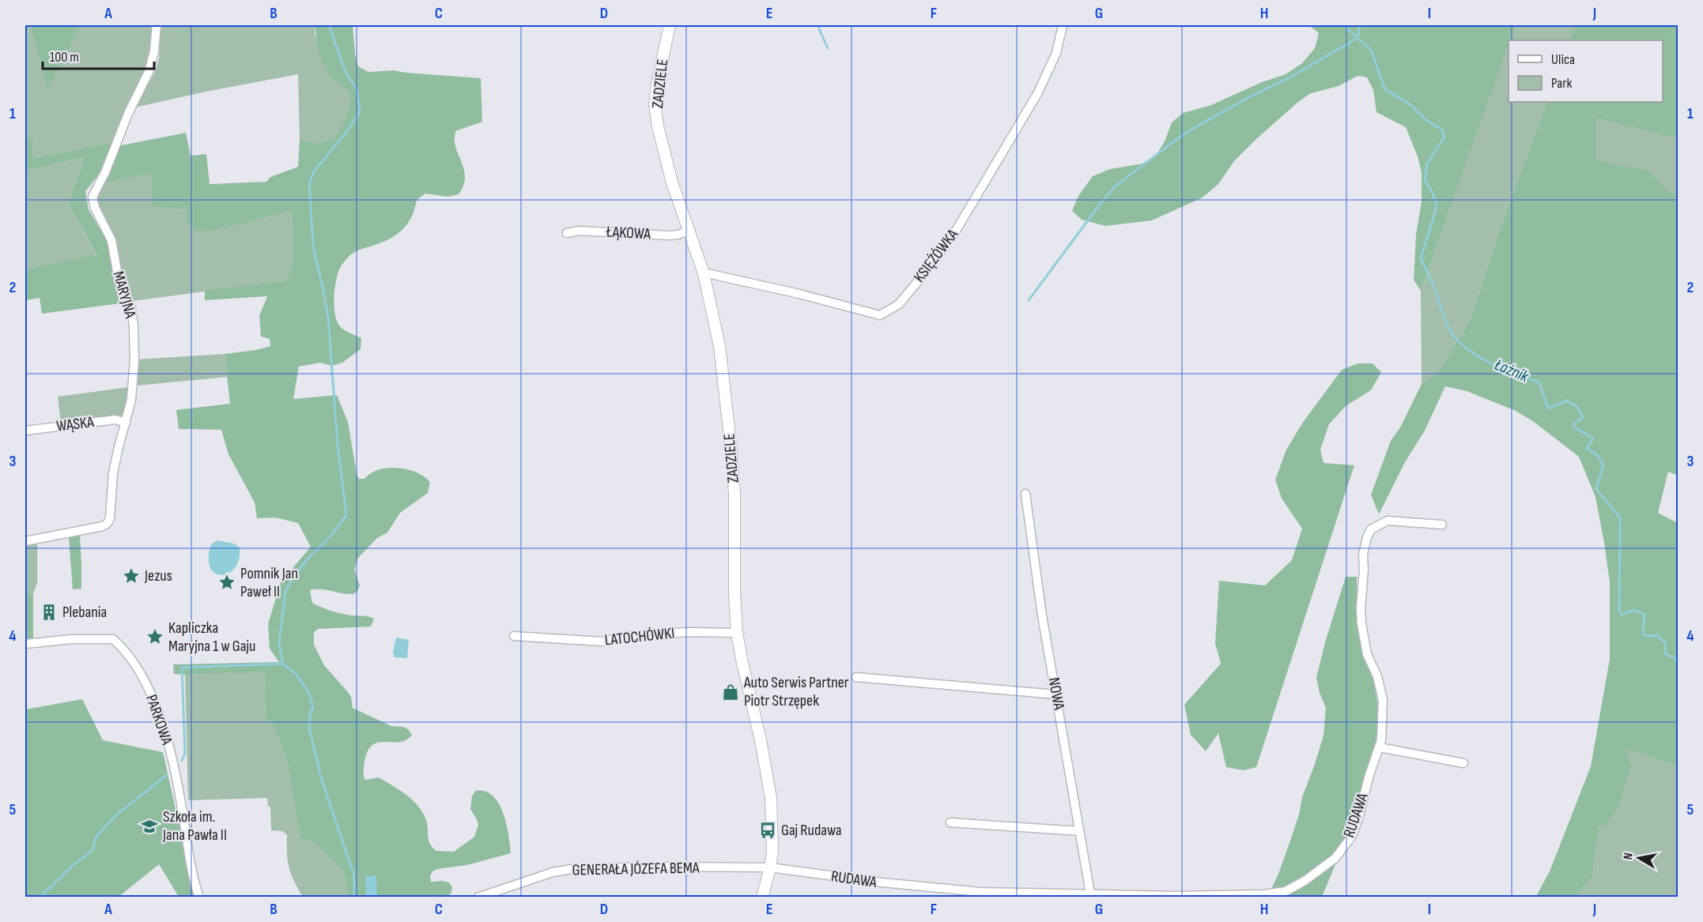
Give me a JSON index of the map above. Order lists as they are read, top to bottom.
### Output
{
  "streets": {
    "street": [
      "ZADZIELE",
      "ŁĄKOWA",
      "KSIĘŻÓWKA",
      "MARYJNA",
      "WĄSKA",
      "LATOCHÓWKI",
      "NOWA",
      "PARKOWA",
      "RUDAWA",
      "GENERAŁA JÓZEFA BEMA"
    ]
  },
  "crossings": [
    ["ZADZIELE", "ŁĄKOWA"],
    ["ZADZIELE", "KSIĘŻÓWKA"],
    ["ZADZIELE", "LATOCHÓWKI"],
    ["ZADZIELE", "RUDAWA"],
    ["ZADZIELE", "GENERAŁA JÓZEFA BEMA"],
    ["MARYJNA", "WĄSKA"],
    ["NOWA", "RUDAWA"],
    ["RUDAWA", "GENERAŁA JÓZEFA BEMA"]
  ],
  "water": ["Łaźnik"],
  "places": {
    "place": ["Jezus", "Pomnik Jan Paweł II", "Kapliczka Maryjna 1 w Gaju"],
    "building": ["Plebania"],
    "shop": ["Auto Serwis Partner Piotr Strzępek"],
    "school or university": ["Szkoła im. Jana Pawła II"],
    "bus stop": ["Gaj Rudawa"]
  },
  "legend": ["Ulica", "Park"],
  "scale_bar": "100 m",
  "north": "left",
  "grid": {
    "columns": [
      "A",
      "B",
      "C",
      "D",
      "E",
      "F",
      "G",
      "H",
      "I",
      "J"
    ],
    "rows": [
      "1",
      "2",
      "3",
      "4",
      "5"
    ]
  }
}
